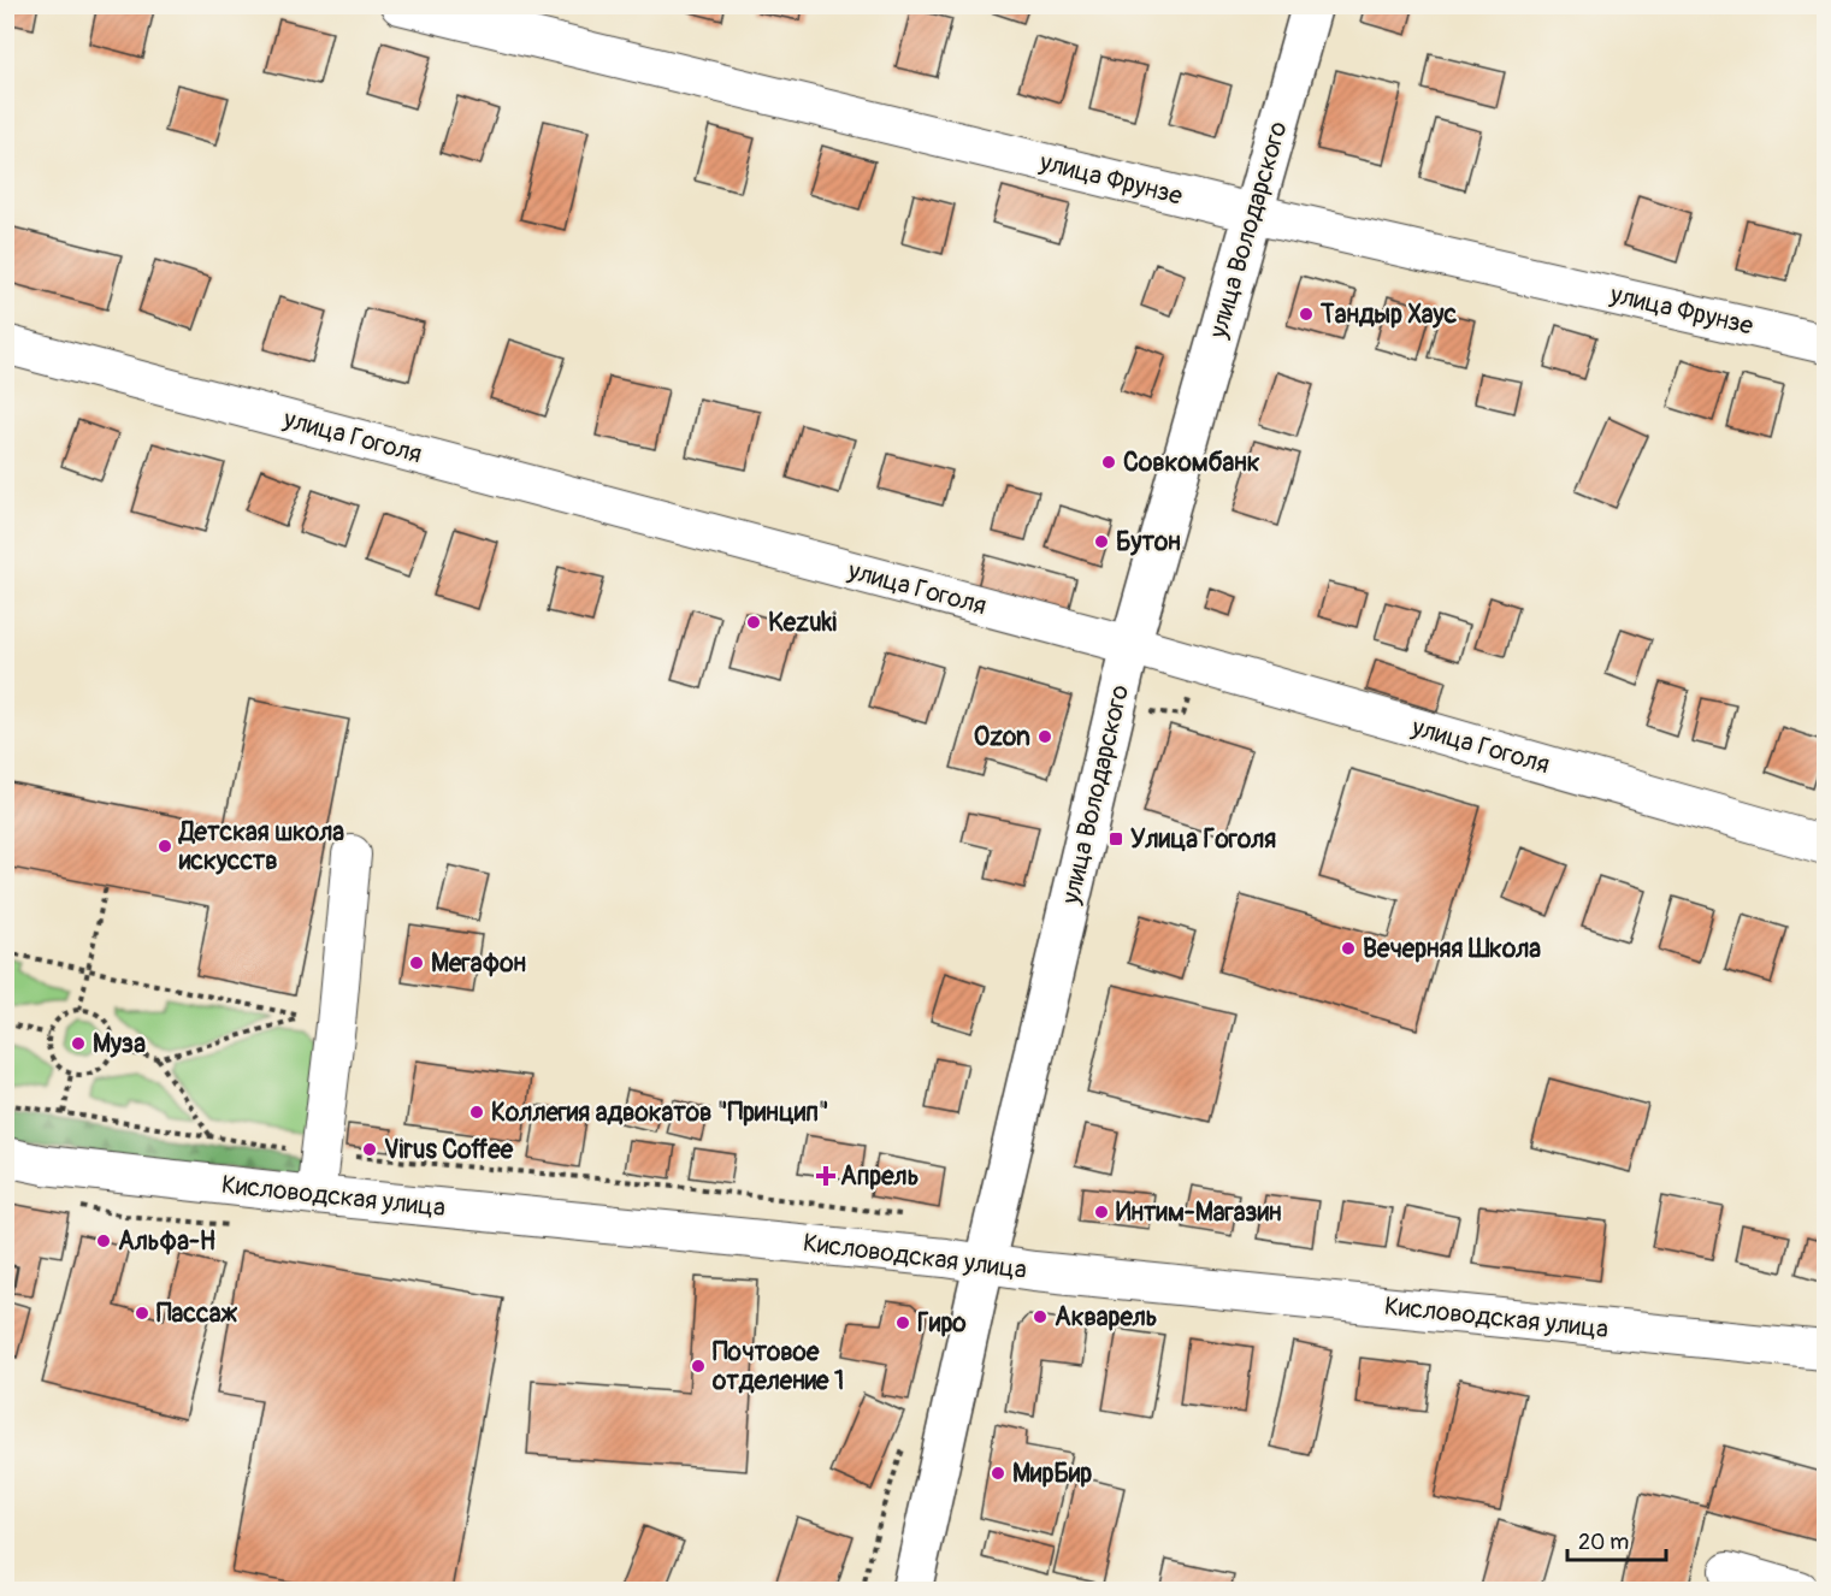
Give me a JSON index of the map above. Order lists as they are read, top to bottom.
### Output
{
  "streets": {
    "main road": ["улица Володарского"],
    "street": ["улица Фрунзе", "улица Гоголя", "Кисловодская улица"]
  },
  "crossings": [
    ["улица Фрунзе", "улица Володарского"],
    ["улица Володарского", "улица Гоголя"],
    ["улица Володарского", "Кисловодская улица"]
  ],
  "places": {
    "other": [
      "Тандыр Хаус",
      "Совкомбанк",
      "Бутон",
      "Kezuki",
      "Ozon",
      "Детская школа искусств",
      "Вечерняя Школа",
      "Мегафон",
      "Муза",
      "Коллегия адвокатов \"Принцип\"",
      "Virus Coffee",
      "Интим-Магазин",
      "Альфа-Н",
      "Пассаж",
      "Акварель",
      "Гиро",
      "Почтовое отделение 1",
      "МирБир"
    ],
    "transit": ["Улица Гоголя"],
    "health": ["Апрель"]
  },
  "scale_bar": "20 m"
}
